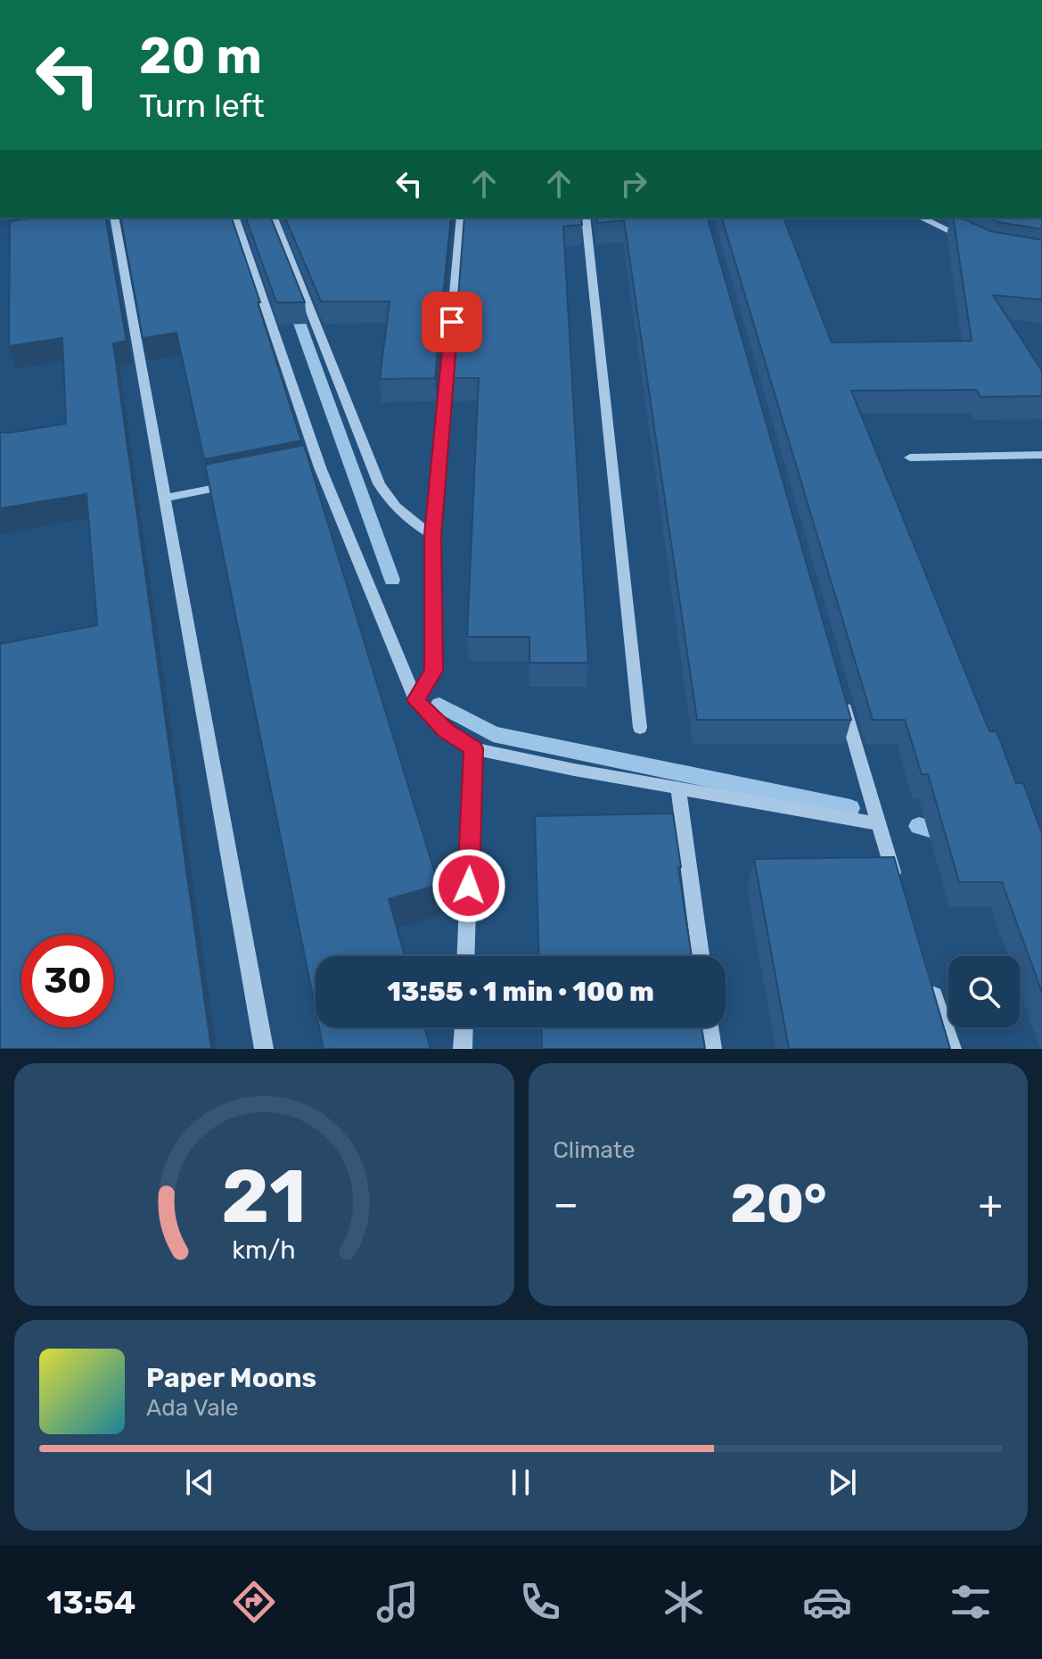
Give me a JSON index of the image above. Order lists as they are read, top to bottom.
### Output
{
  "page": {
    "turn": ["20 m", "Turn left"],
    "limit": "30",
    "trip": "13:55 · 1 min · 100 m",
    "tile": "Climate",
    "heat": ["−", "20°", "+"],
    "song": ["Paper Moons", "Ada Vale"],
    "tabs": "13:54",
    "gauge": ["21", "km/h"]
  }
}
